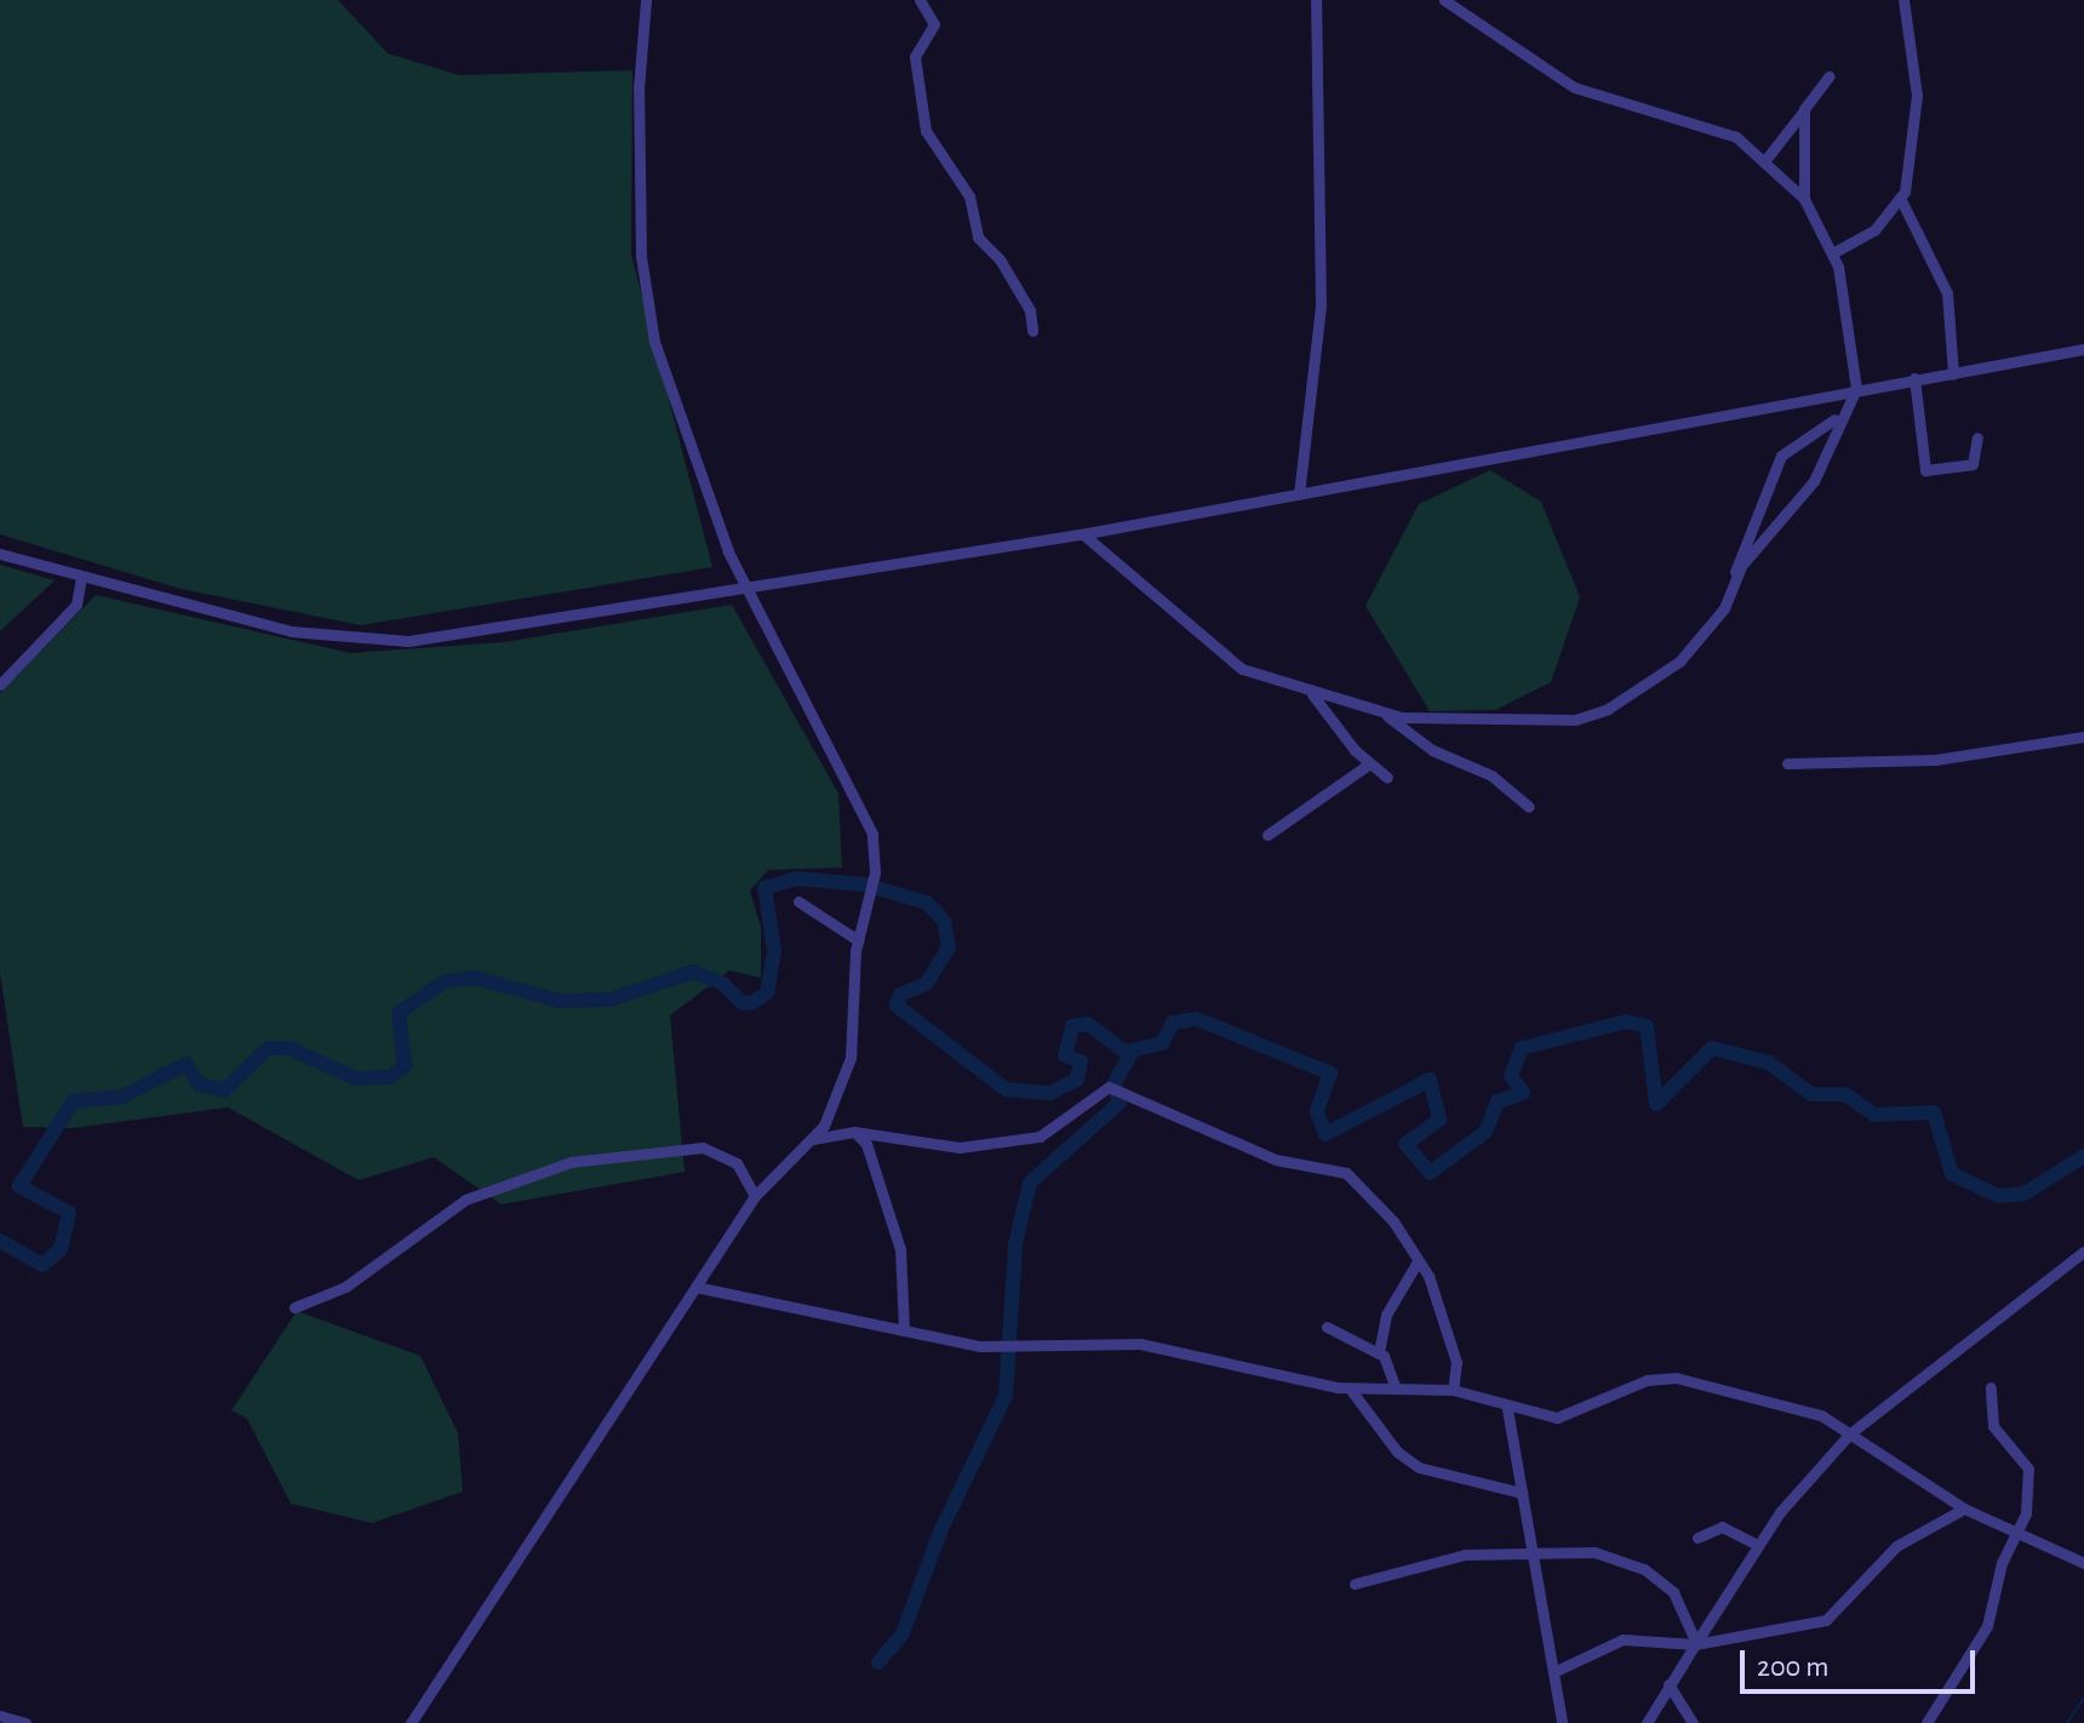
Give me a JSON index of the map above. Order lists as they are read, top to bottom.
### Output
{
  "scale_bar": "200 m"
}
